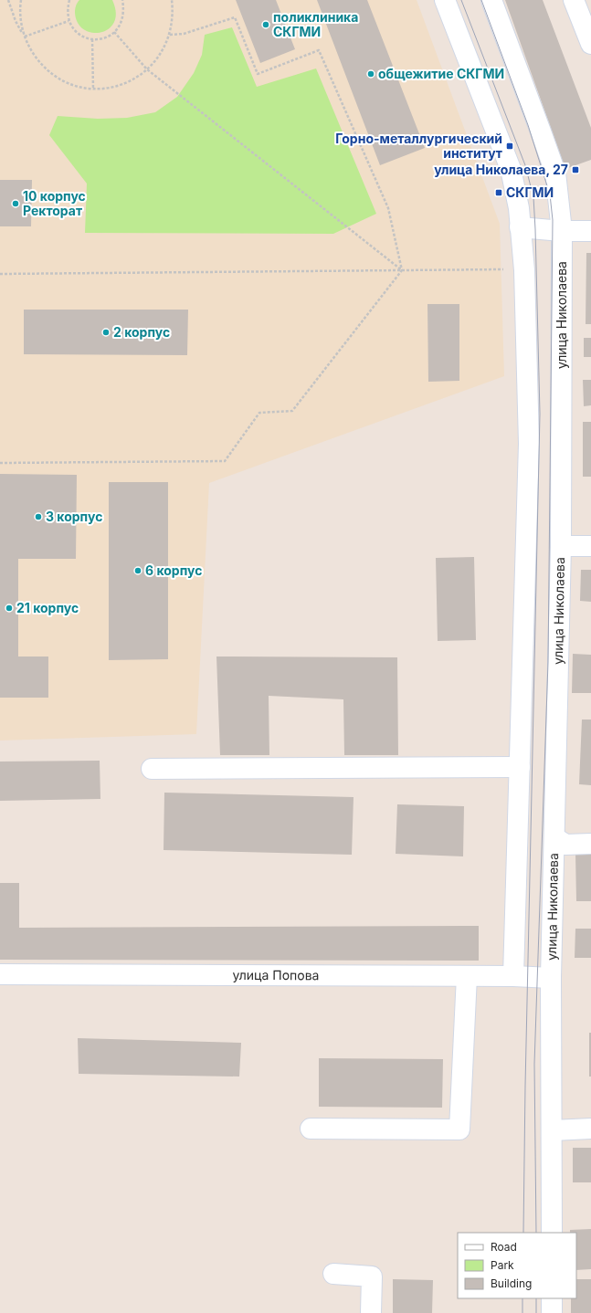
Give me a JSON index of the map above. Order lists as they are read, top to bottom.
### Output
{
  "streets": {
    "street": ["улица Николаева", "улица Попова"]
  },
  "crossings": [
    ["улица Николаева", "улица Попова"]
  ],
  "places": {
    "other": [
      "поликлиника СКГМИ",
      "общежитие СКГМИ",
      "10 корпус Ректорат",
      "2 корпус",
      "3 корпус",
      "6 корпус",
      "21 корпус"
    ],
    "transit": ["Горно-металлургический институт", "улица Николаева, 27", "СКГМИ"]
  },
  "legend": ["Road", "Park", "Building"]
}
